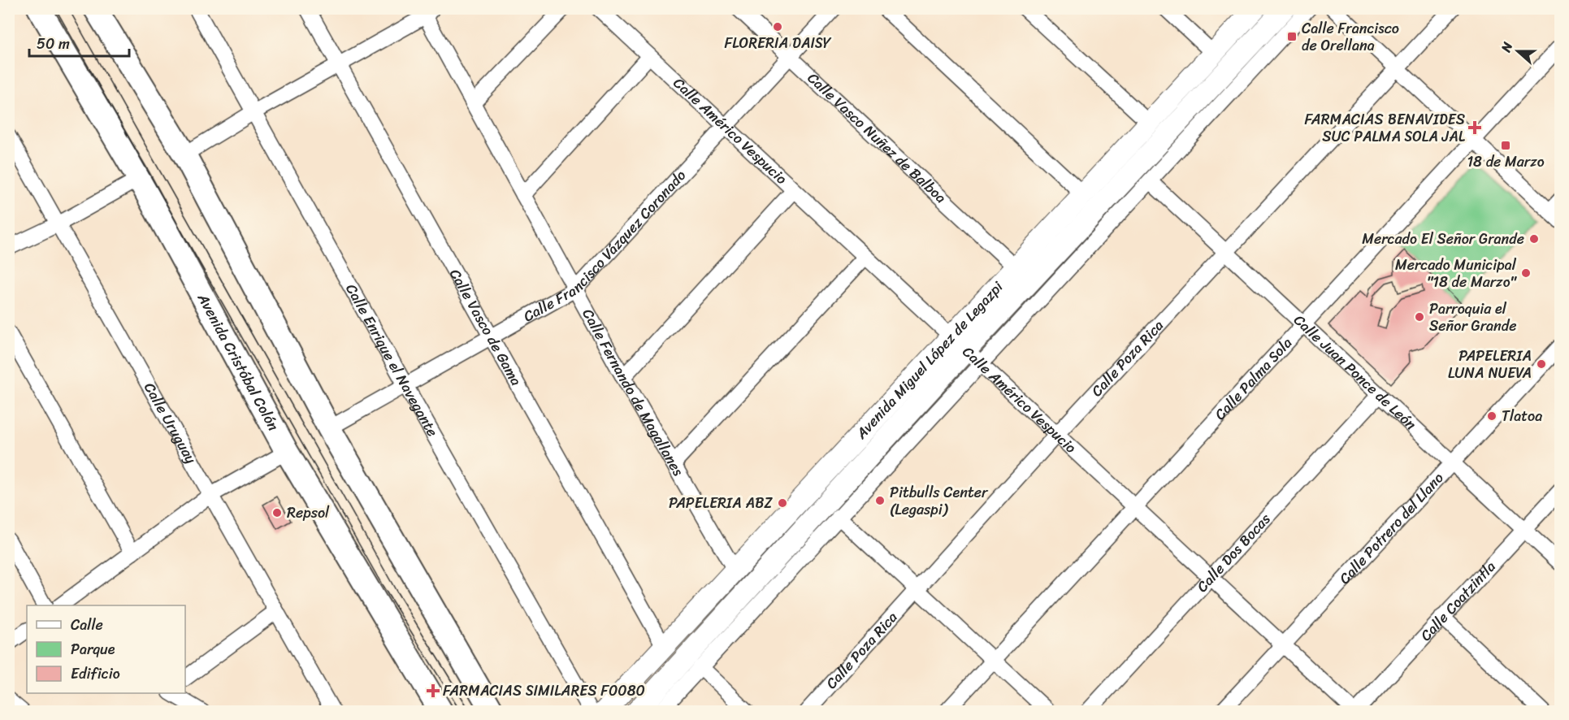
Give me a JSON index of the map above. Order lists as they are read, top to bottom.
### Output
{
  "streets": {
    "main road": ["Avenida Miguel López de Legazpi", "Avenida Cristóbal Colón"],
    "street": [
      "Calle Américo Vespucio",
      "Calle Vasco Nuñez de Balboa",
      "Calle Francisco Vázquez Coronado",
      "Calle Vasco de Gama",
      "Calle Poza Rica",
      "Calle Enrique el Navegante",
      "Calle Juan Ponce de León",
      "Calle Palma Sola",
      "Calle Fernando de Magallanes",
      "Calle Uruguay",
      "Calle Potrero del Llano",
      "Calle Dos Bocas",
      "Calle Coatzintla"
    ]
  },
  "crossings": [
    ["Calle Américo Vespucio", "Calle Francisco Vázquez Coronado"],
    ["Calle Américo Vespucio", "Calle Poza Rica"],
    ["Calle Américo Vespucio", "Avenida Miguel López de Legazpi"],
    ["Calle Américo Vespucio", "Calle Palma Sola"],
    ["Calle Américo Vespucio", "Calle Potrero del Llano"],
    ["Calle Américo Vespucio", "Calle Dos Bocas"],
    ["Calle Américo Vespucio", "Calle Coatzintla"],
    ["Calle Vasco Nuñez de Balboa", "Calle Francisco Vázquez Coronado"],
    ["Calle Vasco Nuñez de Balboa", "Avenida Miguel López de Legazpi"],
    ["Calle Francisco Vázquez Coronado", "Calle Vasco de Gama"],
    ["Calle Francisco Vázquez Coronado", "Calle Enrique el Navegante"],
    ["Calle Francisco Vázquez Coronado", "Calle Fernando de Magallanes"],
    ["Calle Vasco de Gama", "Avenida Miguel López de Legazpi"],
    ["Calle Poza Rica", "Calle Juan Ponce de León"],
    ["Avenida Miguel López de Legazpi", "Calle Juan Ponce de León"],
    ["Avenida Miguel López de Legazpi", "Calle Fernando de Magallanes"],
    ["Calle Juan Ponce de León", "Calle Palma Sola"],
    ["Calle Juan Ponce de León", "Calle Potrero del Llano"],
    ["Calle Juan Ponce de León", "Calle Dos Bocas"],
    ["Calle Juan Ponce de León", "Calle Coatzintla"]
  ],
  "places": {
    "other": [
      "FLORERIA DAISY",
      "Mercado El Señor Grande",
      "Mercado Municipal \"18 de Marzo\"",
      "Parroquia el Señor Grande",
      "PAPELERIA LUNA NUEVA",
      "Tlatoa",
      "Pitbulls Center (Legaspi)",
      "PAPELERIA ABZ",
      "Repsol"
    ],
    "transit": ["Calle Francisco de Orellana", "18 de Marzo"],
    "health": ["FARMACIAS BENAVIDES SUC PALMA SOLA JAL", "FARMACIAS SIMILARES F0080"]
  },
  "legend": ["Calle", "Parque", "Edificio"],
  "scale_bar": "50 m",
  "north": "left"
}
